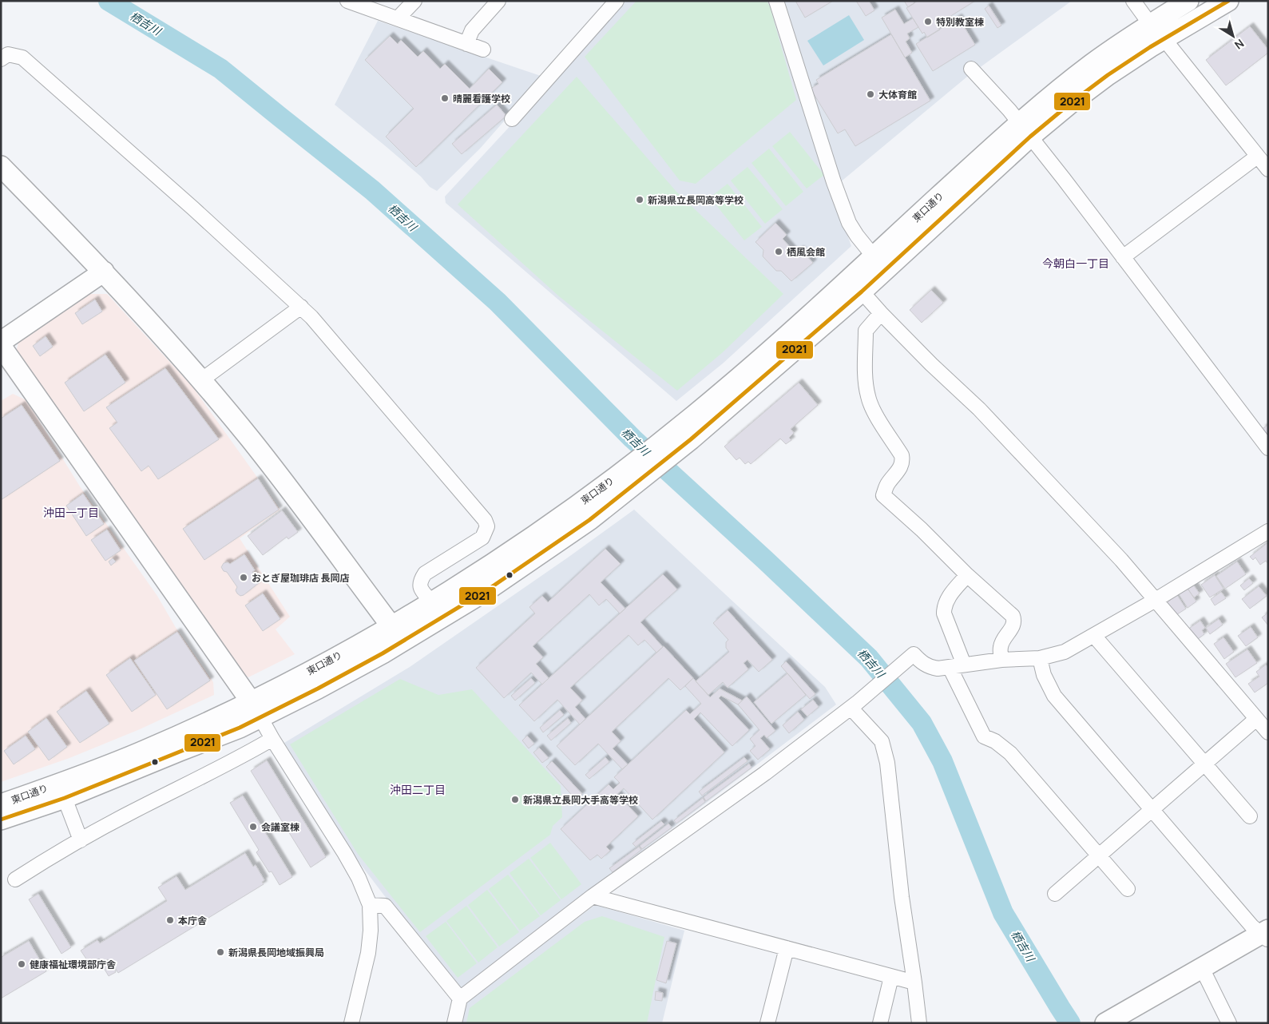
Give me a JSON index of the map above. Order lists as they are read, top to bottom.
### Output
{
  "streets": {
    "street": ["東口通り"]
  },
  "districts": ["今朝白一丁目", "沖田一丁目", "沖田二丁目"],
  "water": ["栖吉川"],
  "places": [
    "特別教室棟",
    "大体育館",
    "晴麗看護学校",
    "新潟県立長岡高等学校",
    "栖風会館",
    "おとぎ屋珈琲店 長岡店",
    "新潟県立長岡大手高等学校",
    "会議室棟",
    "本庁舎",
    "新潟県長岡地域振興局",
    "健康福祉環境部庁舎"
  ],
  "lines": ["transit line 2021"],
  "north": "bottom right"
}
